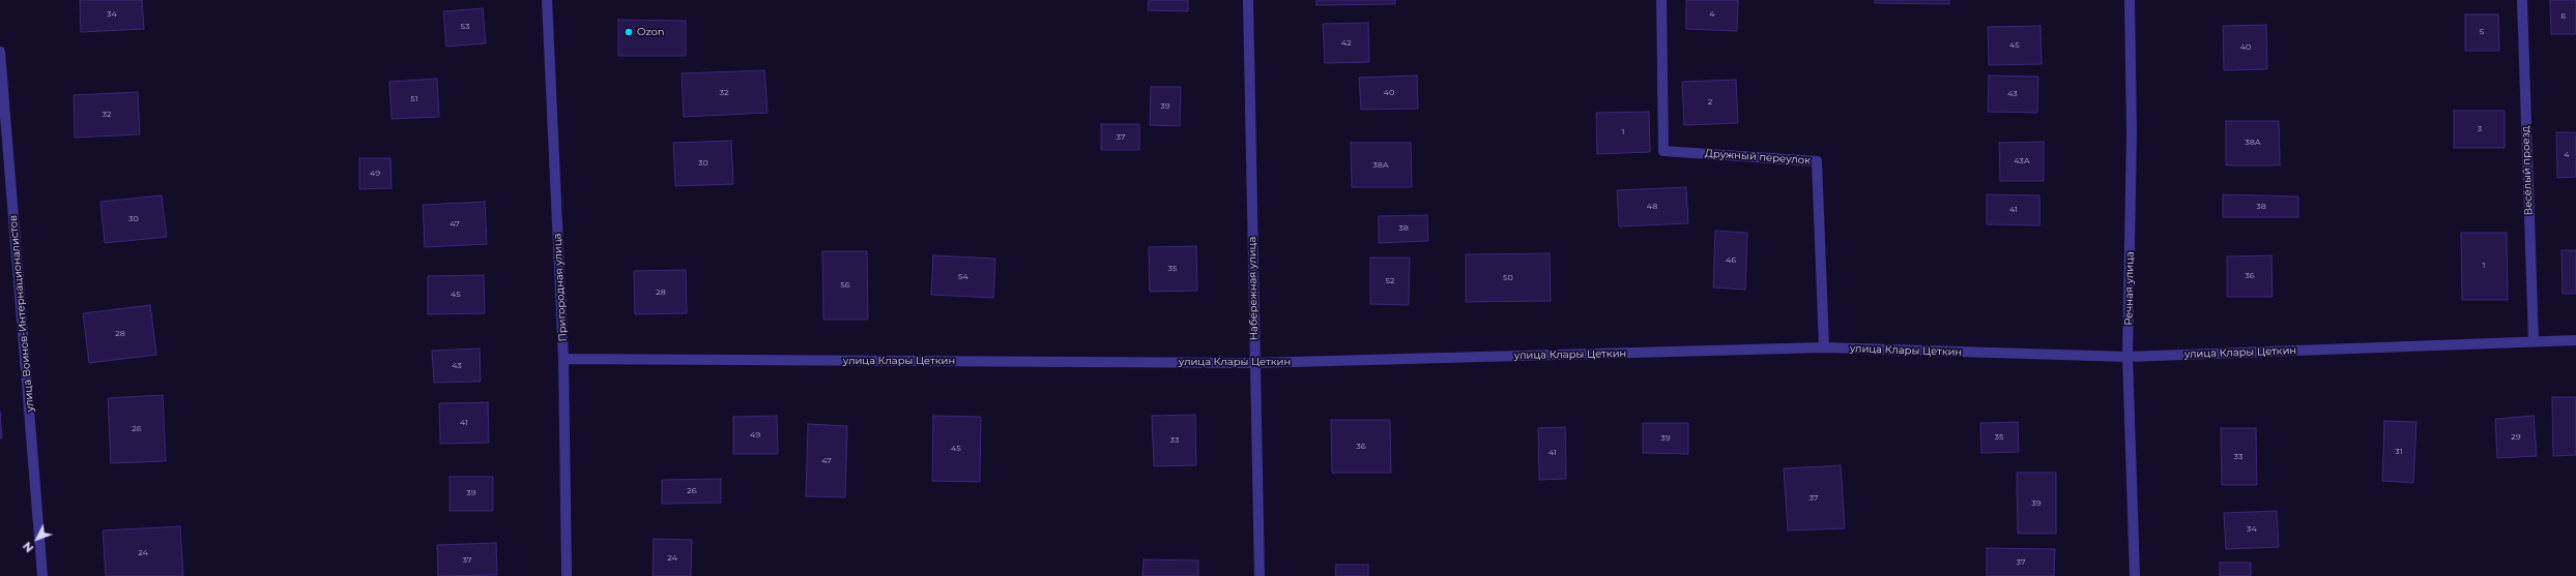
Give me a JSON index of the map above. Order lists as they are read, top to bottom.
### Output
{
  "streets": {
    "street": [
      "Дружный переулок",
      "Весёлый проезд",
      "Пригородная улица",
      "Набережная улица",
      "Речная улица",
      "улица Воинов-Интернационалистов",
      "улица Клары Цеткин"
    ]
  },
  "crossings": [
    ["Дружный переулок", "улица Клары Цеткин"],
    ["Весёлый проезд", "улица Клары Цеткин"],
    ["Пригородная улица", "улица Клары Цеткин"],
    ["Набережная улица", "улица Клары Цеткин"],
    ["Речная улица", "улица Клары Цеткин"]
  ],
  "places": ["Ozon"],
  "house_numbers": [
    "34",
    "4",
    "6",
    "53",
    "5",
    "42",
    "45",
    "40",
    "32",
    "40",
    "43",
    "51",
    "2",
    "39",
    "32",
    "3",
    "1",
    "37",
    "38А",
    "4",
    "43А",
    "30",
    "38А",
    "49",
    "48",
    "38",
    "41",
    "30",
    "47",
    "38",
    "46",
    "1",
    "35",
    "36",
    "54",
    "50",
    "52",
    "56",
    "28",
    "45",
    "28",
    "43",
    "41",
    "26",
    "49",
    "35",
    "29",
    "39",
    "33",
    "36",
    "45",
    "31",
    "41",
    "33",
    "47",
    "26",
    "39",
    "37",
    "39",
    "34",
    "24",
    "24",
    "37",
    "37"
  ],
  "north": "bottom left"
}
